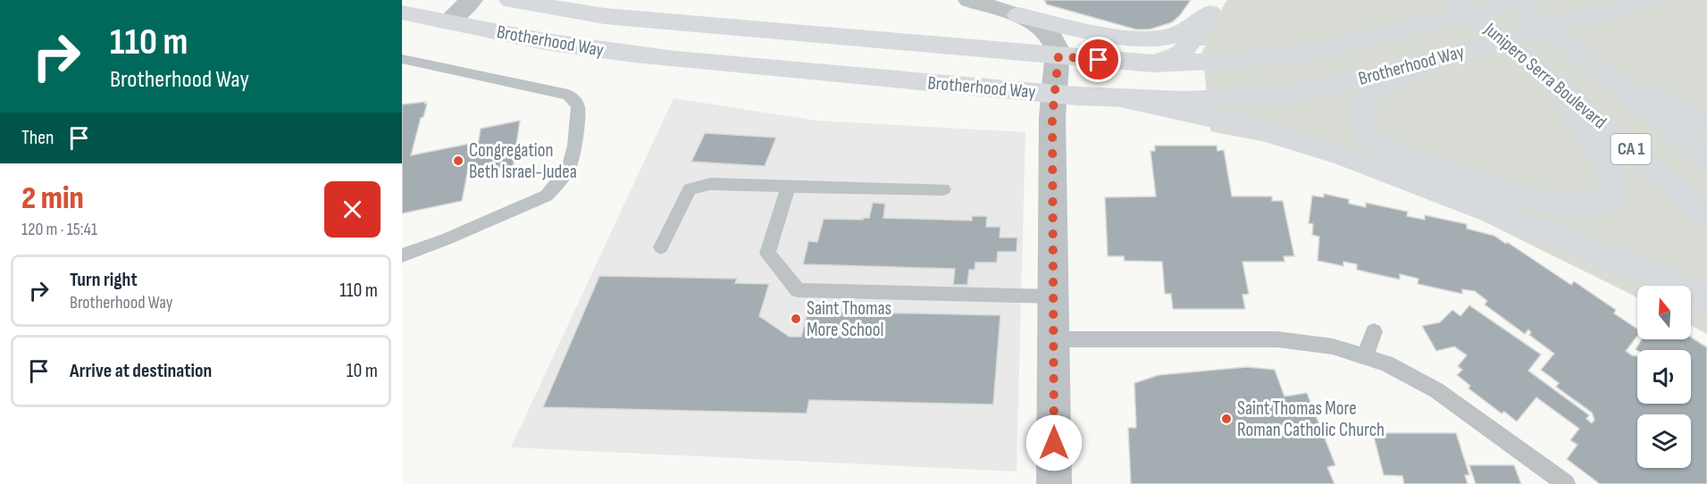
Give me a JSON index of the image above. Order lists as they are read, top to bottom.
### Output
{
  "streets": {
    "main road": ["Brotherhood Way", "Junipero Serra Boulevard", "CA 1"]
  },
  "places": ["Congregation Beth Israel-Judea", "Saint Thomas More School", "Saint Thomas More Roman Catholic Church"],
  "north": "top",
  "page": {
    "turn": ["110 m", "Brotherhood Way"],
    "then": "Then",
    "heading": ["2 min", "120 m · 15:41"],
    "list": [
      {
        "name": "Turn right",
        "note": "Brotherhood Way",
        "value": "110 m"
      },
      {
        "name": "Arrive at destination",
        "value": "10 m"
      }
    ]
  }
}
